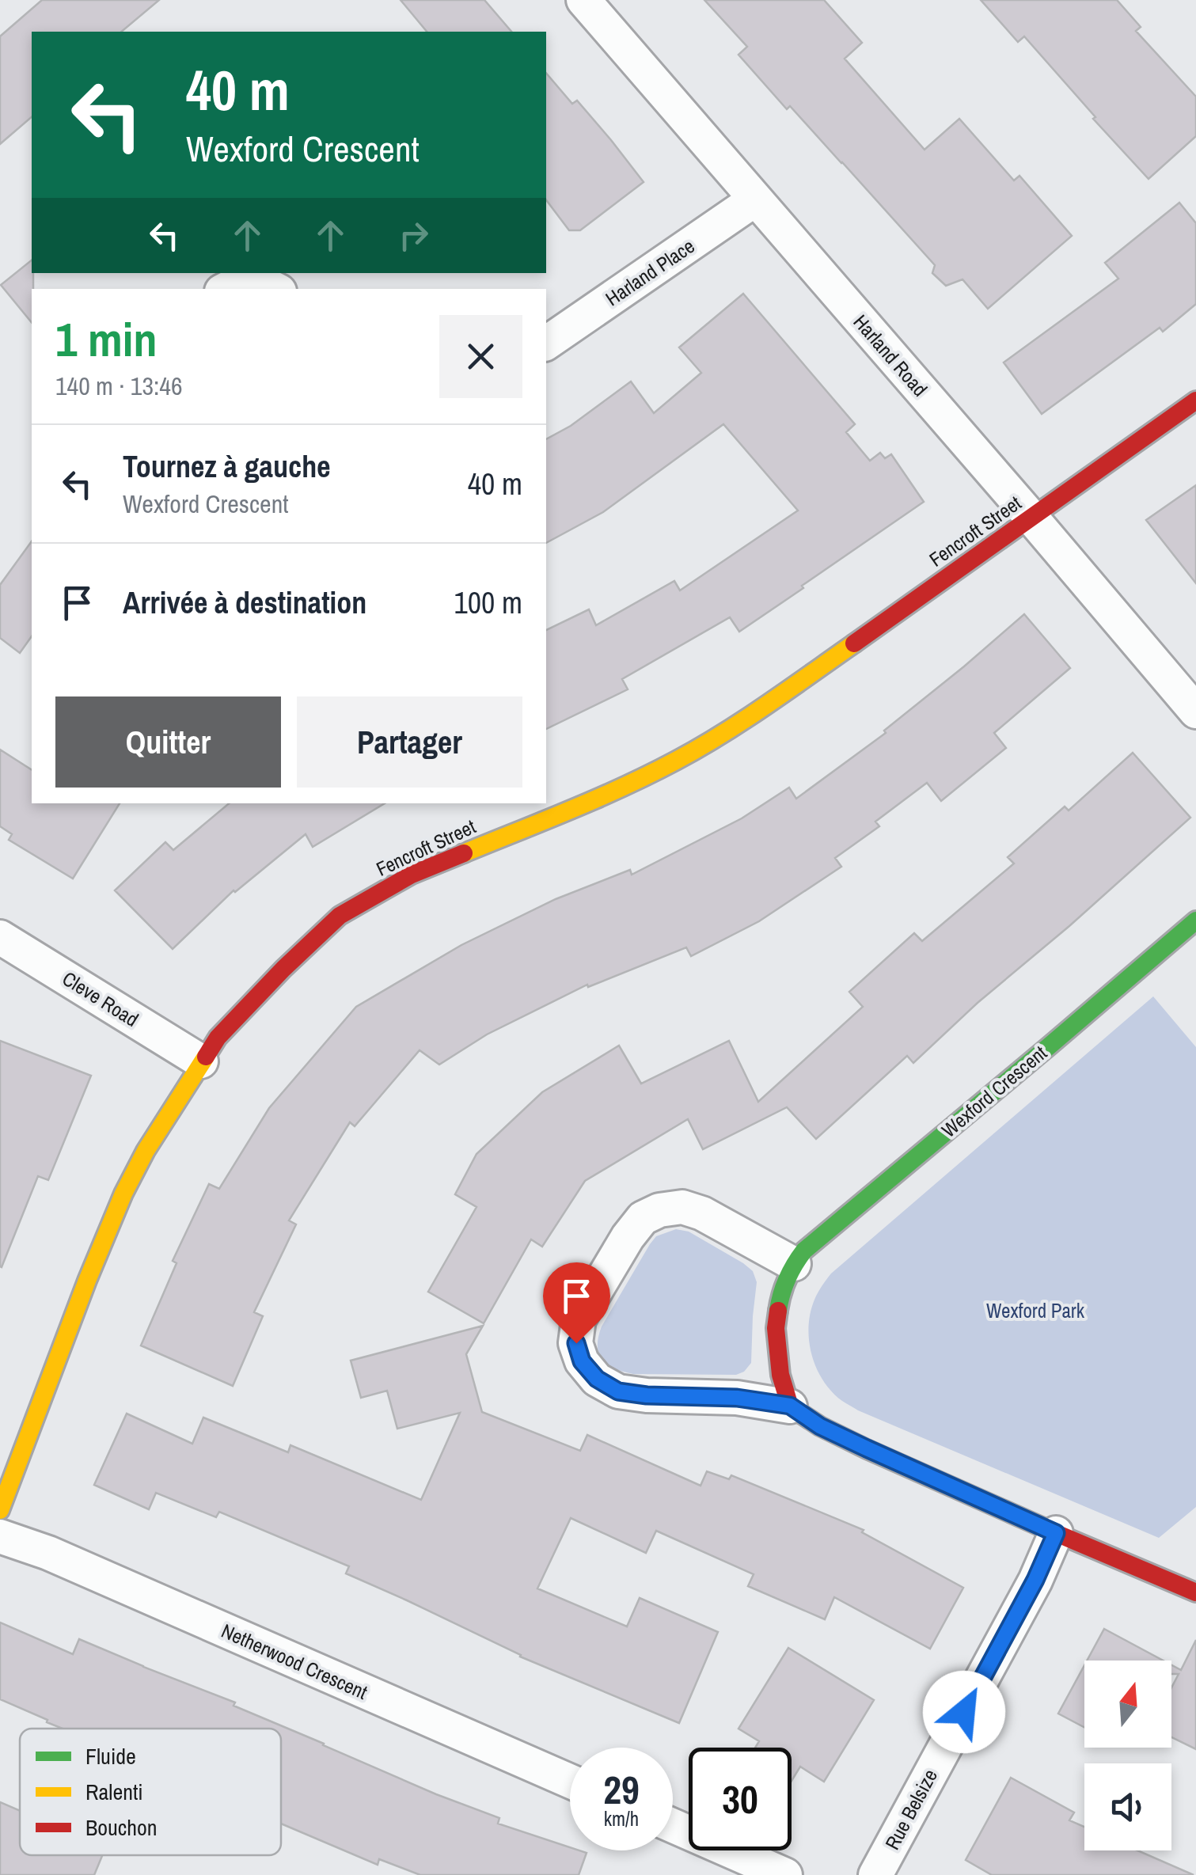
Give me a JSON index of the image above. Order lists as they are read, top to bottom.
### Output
{
  "streets": {
    "street": [
      "Harland Place",
      "Harland Road",
      "Fencroft Street",
      "Cleve Road",
      "Wexford Crescent",
      "Netherwood Crescent",
      "Rue Belsize"
    ]
  },
  "crossings": [
    ["Harland Place", "Harland Road"],
    ["Harland Road", "Fencroft Street"],
    ["Fencroft Street", "Cleve Road"]
  ],
  "parks": ["Wexford Park"],
  "legend": ["Fluide", "Ralenti", "Bouchon"],
  "north": "top",
  "page": {
    "turn": ["40 m", "Wexford Crescent"],
    "heading": ["1 min", "140 m · 13:46"],
    "list": [
      {
        "name": "Tournez à gauche",
        "note": "Wexford Crescent",
        "value": "40 m"
      },
      {
        "name": "Arrivée à destination",
        "value": "100 m"
      }
    ],
    "buttons": ["Quitter", "Partager"],
    "speed": "29 km/h",
    "limit": "30"
  }
}
